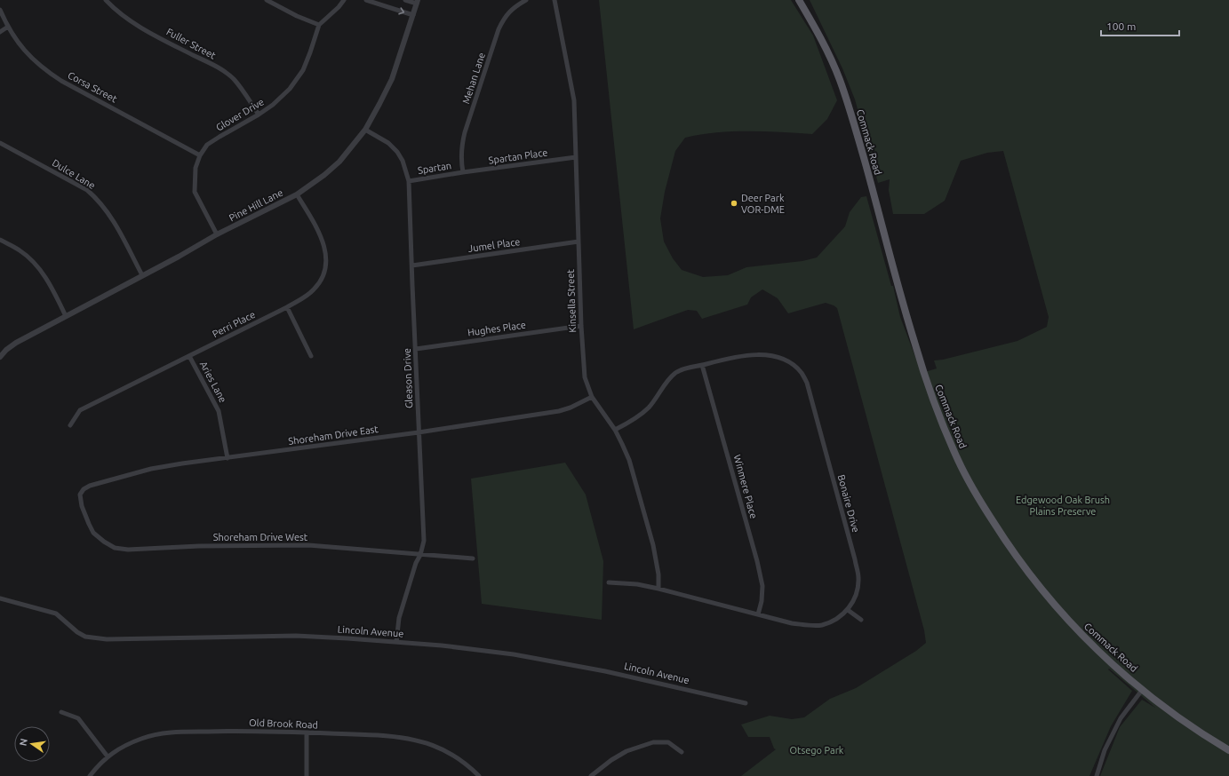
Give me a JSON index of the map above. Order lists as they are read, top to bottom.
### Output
{
  "streets": {
    "main road": ["Commack Road"],
    "street": [
      "Fuller Street",
      "Mehan Lane",
      "Corsa Street",
      "Glover Drive",
      "Spartan Place",
      "Spartan",
      "Dulce Lane",
      "Pine Hill Lane",
      "Jumel Place",
      "Kinsella Street",
      "Perri Place",
      "Hughes Place",
      "Gleason Drive",
      "Aries Lane",
      "Shoreham Drive East",
      "Winmere Place",
      "Bonaire Drive",
      "Shoreham Drive West",
      "Lincoln Avenue",
      "Old Brook Road"
    ]
  },
  "crossings": [
    ["Fuller Street", "Glover Drive"],
    ["Mehan Lane", "Spartan Place"],
    ["Mehan Lane", "Spartan"],
    ["Corsa Street", "Glover Drive"],
    ["Glover Drive", "Pine Hill Lane"],
    ["Spartan Place", "Spartan"],
    ["Spartan Place", "Kinsella Street"],
    ["Spartan", "Gleason Drive"],
    ["Dulce Lane", "Pine Hill Lane"],
    ["Pine Hill Lane", "Perri Place"],
    ["Pine Hill Lane", "Gleason Drive"],
    ["Jumel Place", "Kinsella Street"],
    ["Jumel Place", "Gleason Drive"],
    ["Kinsella Street", "Hughes Place"],
    ["Kinsella Street", "Shoreham Drive East"],
    ["Kinsella Street", "Bonaire Drive"],
    ["Perri Place", "Aries Lane"],
    ["Hughes Place", "Gleason Drive"],
    ["Gleason Drive", "Shoreham Drive East"],
    ["Gleason Drive", "Shoreham Drive West"],
    ["Gleason Drive", "Lincoln Avenue"],
    ["Aries Lane", "Shoreham Drive East"],
    ["Shoreham Drive East", "Shoreham Drive West"],
    ["Winmere Place", "Bonaire Drive"]
  ],
  "parks": ["Edgewood Oak Brush Plains Preserve", "Otsego Park"],
  "places": ["Deer Park VOR-DME"],
  "scale_bar": "100 m",
  "north": "left"
}
